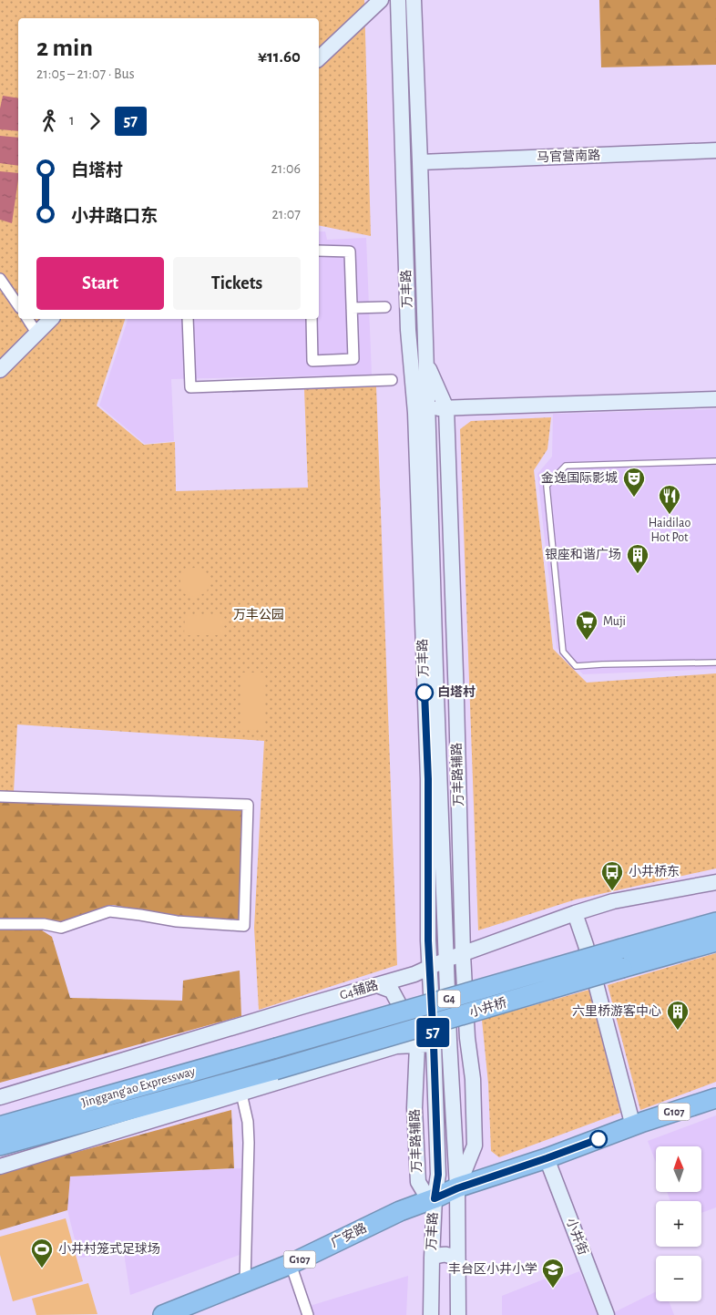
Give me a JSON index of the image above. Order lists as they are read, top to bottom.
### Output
{
  "streets": {
    "highway": [
      "G4",
      "小井桥",
      "Jinggang'ao Expressway",
      "G107",
      "广安路"
    ],
    "street": [
      "马官营南路",
      "万丰路",
      "万丰路辅路",
      "G4辅路",
      "小井街"
    ]
  },
  "crossings": [
    ["马官营南路", "万丰路"],
    ["万丰路", "万丰路辅路"],
    ["万丰路", "G4辅路"],
    ["万丰路", "G107"],
    ["万丰路", "广安路"],
    ["万丰路辅路", "G4辅路"],
    ["万丰路辅路", "G107"],
    ["万丰路辅路", "广安路"],
    ["小井桥", "Jinggang'ao Expressway"],
    ["G107", "广安路"],
    ["G107", "小井街"]
  ],
  "parks": ["万丰公园"],
  "places": {
    "theatre": ["金逸国际影城"],
    "restaurant": ["Haidilao Hot Pot"],
    "building": ["银座和谐广场", "六里桥游客中心"],
    "supermarket": ["Muji"],
    "other": ["白塔村"],
    "bus stop": ["小井桥东"],
    "sports": ["小井村笼式足球场"],
    "school or university": ["丰台区小井小学"]
  },
  "lines": ["bus line 57"],
  "north": "top",
  "page": {
    "on_map": "57",
    "heading": ["2 min", "21:05 – 21:07 · Bus", "¥11.60"],
    "legs": ["1", "57"],
    "list": [
      {
        "name": "白塔村",
        "value": "21:06"
      },
      {
        "name": "小井路口东",
        "value": "21:07"
      }
    ],
    "buttons": ["Start", "Tickets"],
    "map_buttons": ["+", "−"]
  }
}
